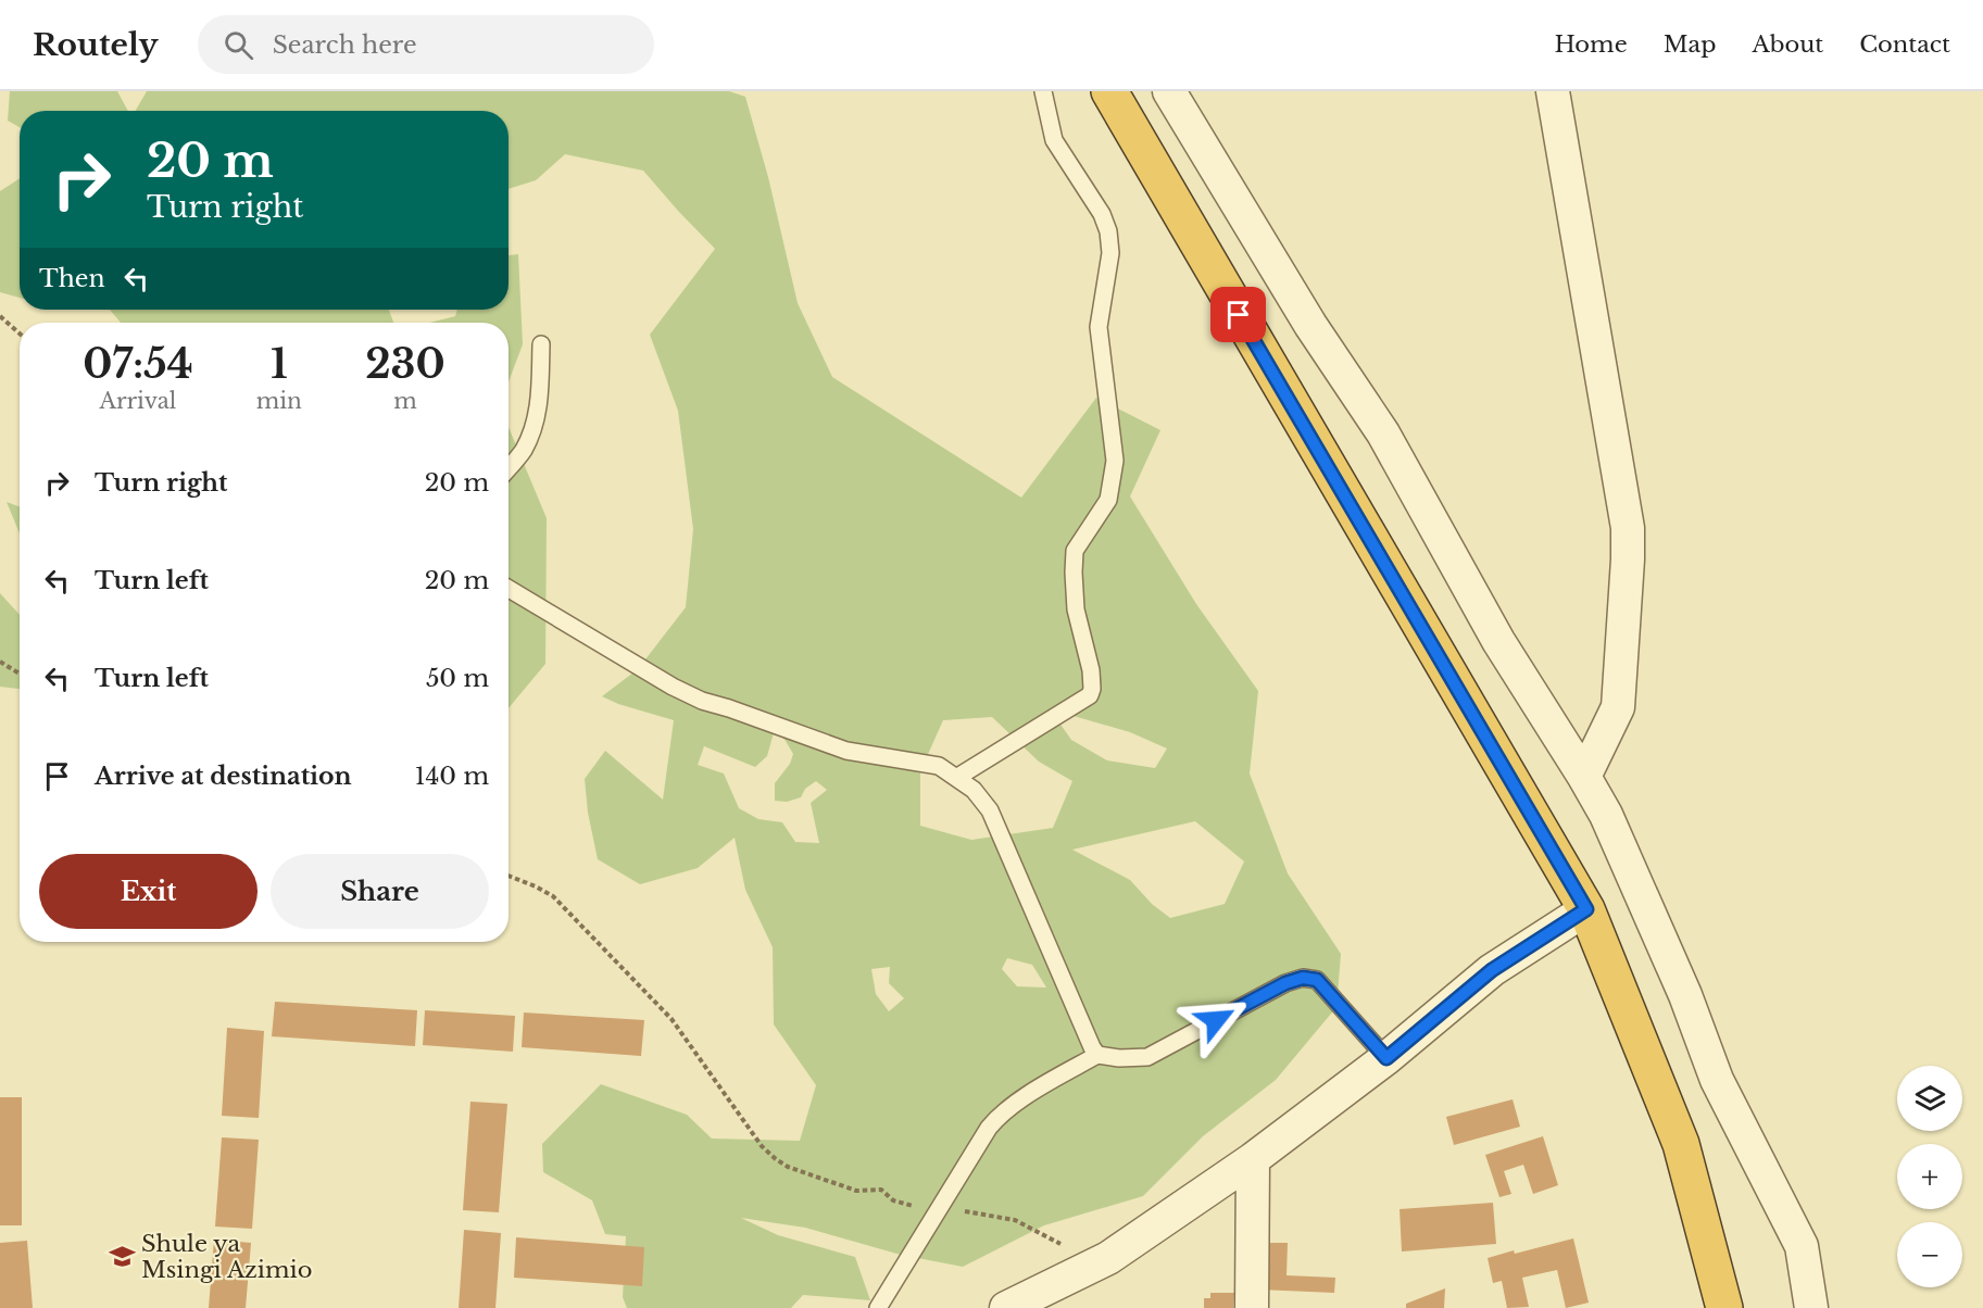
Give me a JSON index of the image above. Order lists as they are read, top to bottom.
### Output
{
  "places": {
    "school or university": ["Shule ya Msingi Azimio"]
  },
  "page": {
    "header": "Routely",
    "search": "Search here",
    "nav": [
      "Home",
      "Map",
      "About",
      "Contact"
    ],
    "turn": ["20 m", "Turn right"],
    "then": "Then",
    "eta": [
      "07:54",
      "Arrival",
      "1",
      "min",
      "230",
      "m"
    ],
    "list": [
      {
        "name": "Turn right",
        "value": "20 m"
      },
      {
        "name": "Turn left",
        "value": "20 m"
      },
      {
        "name": "Turn left",
        "value": "50 m"
      },
      {
        "name": "Arrive at destination",
        "value": "140 m"
      }
    ],
    "buttons": ["Exit", "Share"],
    "map_buttons": ["+", "−"]
  }
}
